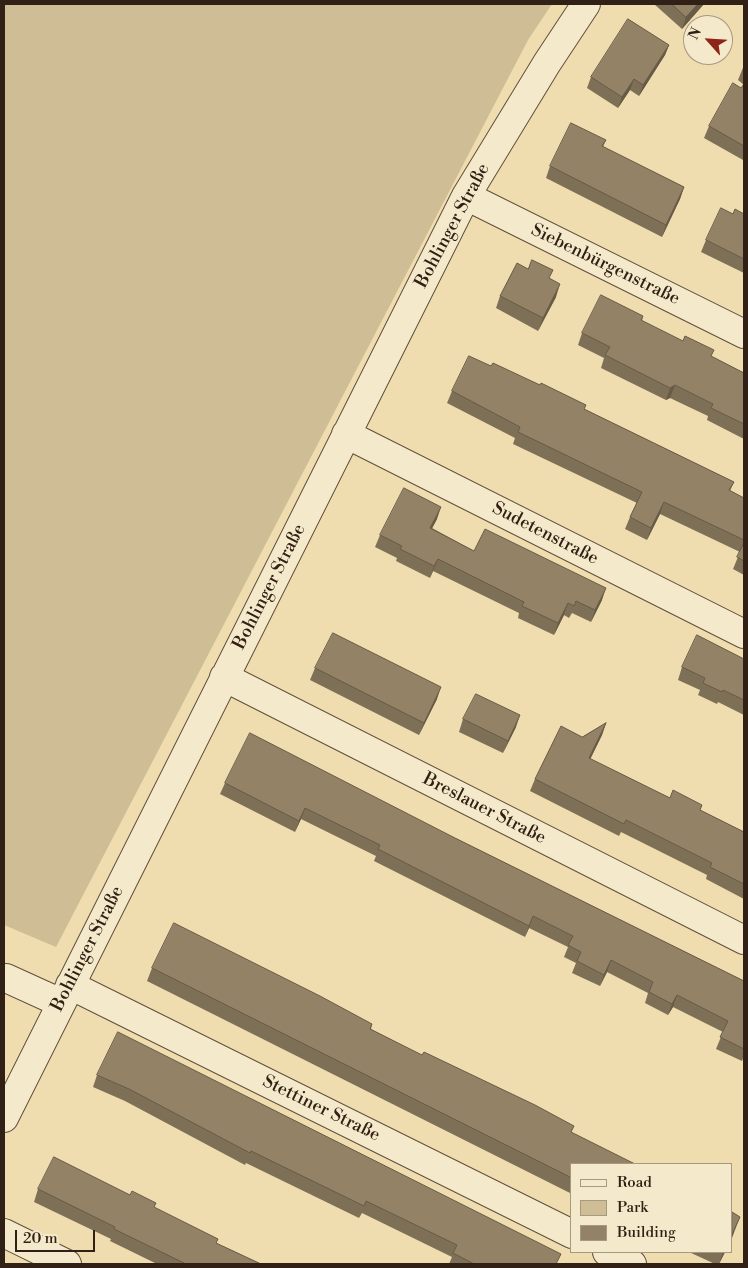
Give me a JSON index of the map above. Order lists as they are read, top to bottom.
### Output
{
  "streets": {
    "street": [
      "Bohlinger Straße",
      "Siebenbürgenstraße",
      "Sudetenstraße",
      "Breslauer Straße",
      "Stettiner Straße"
    ]
  },
  "crossings": [
    ["Bohlinger Straße", "Siebenbürgenstraße"],
    ["Bohlinger Straße", "Sudetenstraße"],
    ["Bohlinger Straße", "Breslauer Straße"],
    ["Bohlinger Straße", "Stettiner Straße"]
  ],
  "legend": ["Road", "Park", "Building"],
  "scale_bar": "20 m",
  "north": "top left"
}
